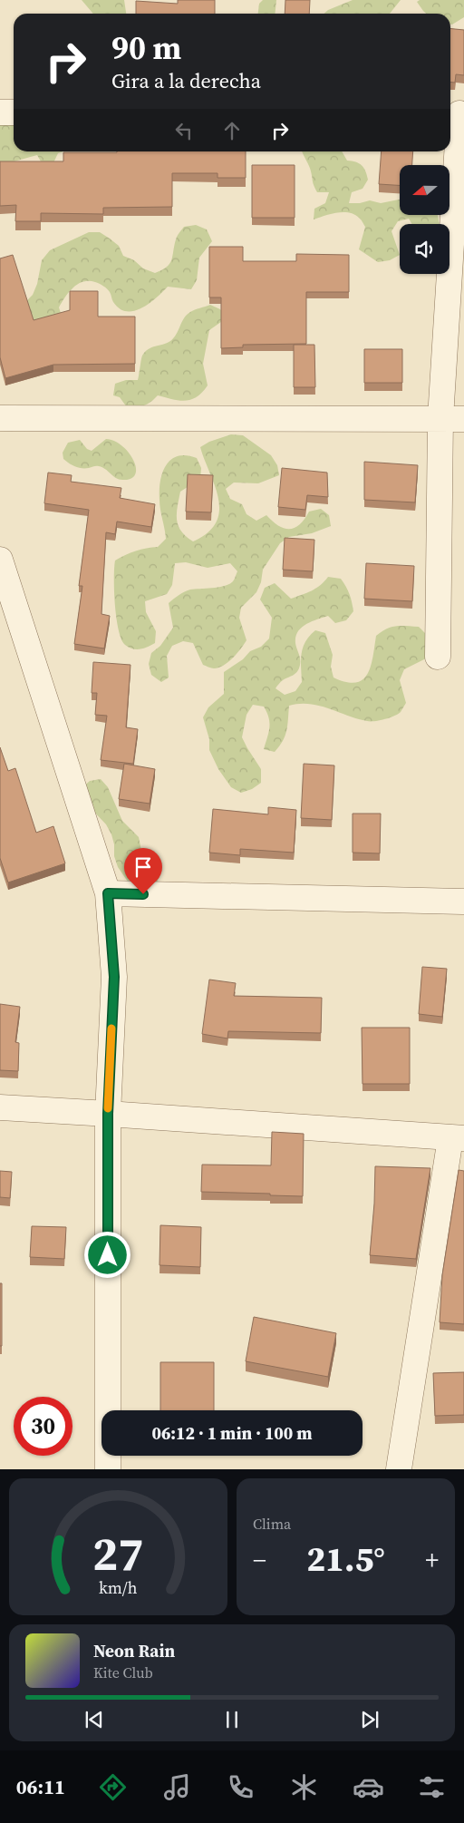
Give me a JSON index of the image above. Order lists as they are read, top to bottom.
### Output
{
  "north": "left",
  "page": {
    "turn": ["90 m", "Gira a la derecha"],
    "limit": "30",
    "trip": "06:12 · 1 min · 100 m",
    "tile": "Clima",
    "heat": ["−", "21.5°", "+"],
    "song": ["Neon Rain", "Kite Club"],
    "tabs": "06:11",
    "gauge": ["27", "km/h"]
  }
}
